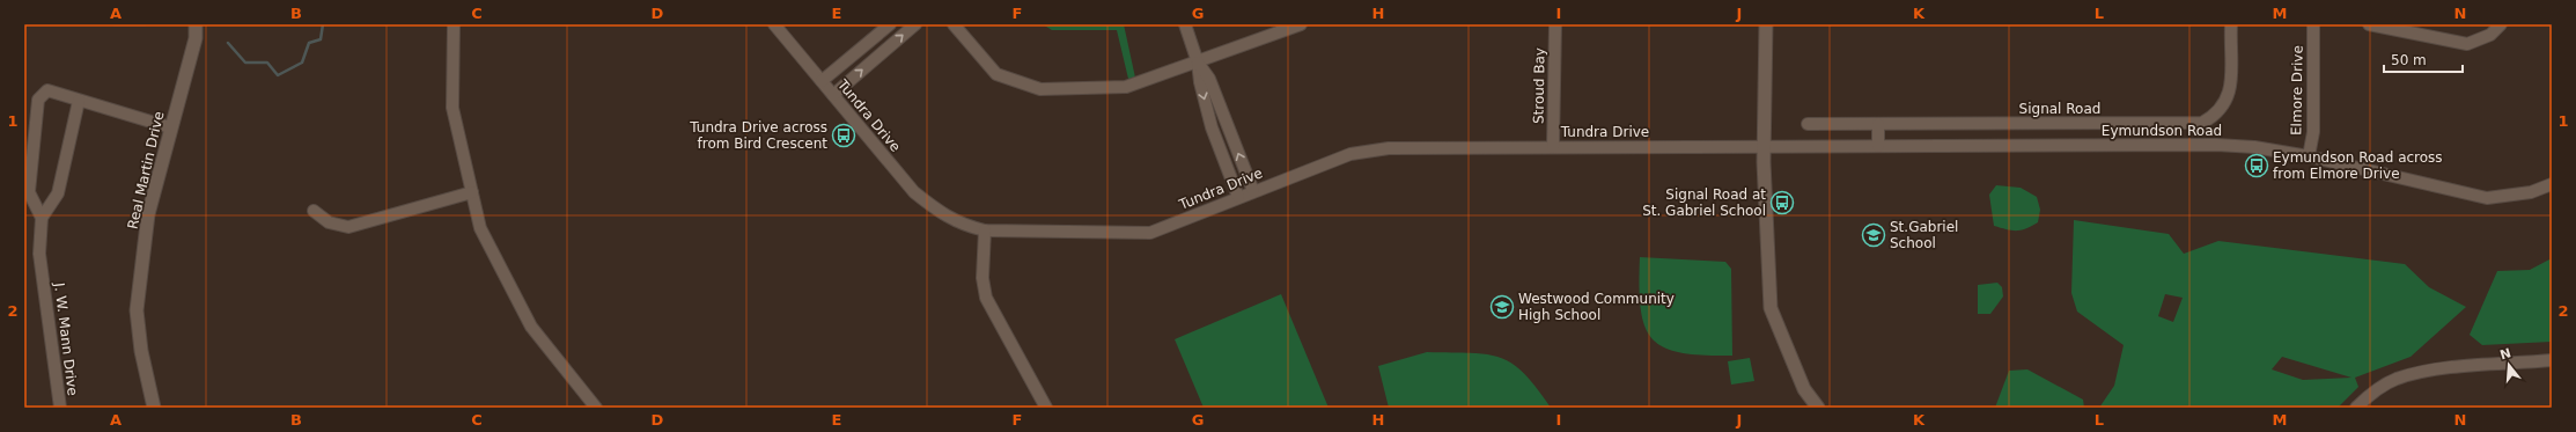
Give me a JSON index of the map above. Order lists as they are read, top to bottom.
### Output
{
  "streets": {
    "street": [
      "Stroud Bay",
      "Elmore Drive",
      "Signal Road",
      "Tundra Drive",
      "Eymundson Road",
      "Real Martin Drive",
      "J. W. Mann Drive"
    ]
  },
  "crossings": [
    ["Stroud Bay", "Tundra Drive"],
    ["Elmore Drive", "Eymundson Road"],
    ["Tundra Drive", "Eymundson Road"]
  ],
  "places": {
    "bus stop": ["Tundra Drive across from Bird Crescent", "Eymundson Road across from Elmore Drive", "Signal Road at St. Gabriel School"],
    "school or university": ["St.Gabriel School", "Westwood Community High School"]
  },
  "scale_bar": "50 m",
  "north": "top",
  "grid": {
    "columns": [
      "A",
      "B",
      "C",
      "D",
      "E",
      "F",
      "G",
      "H",
      "I",
      "J",
      "K",
      "L",
      "M",
      "N"
    ],
    "rows": ["1", "2"]
  }
}
